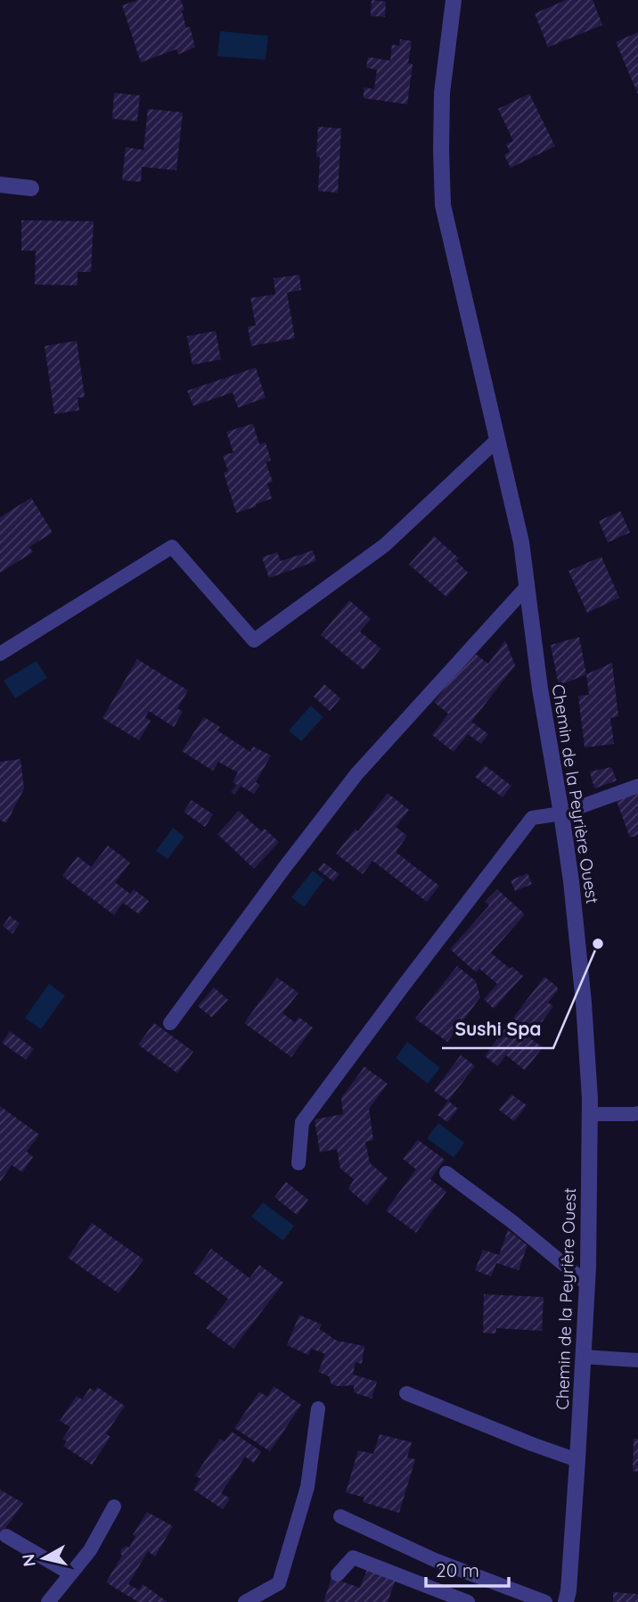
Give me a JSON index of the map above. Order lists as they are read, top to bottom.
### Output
{
  "streets": {
    "street": ["Chemin de la Peyrière Ouest"]
  },
  "places": ["Sushi Spa"],
  "scale_bar": "20 m",
  "north": "left"
}
